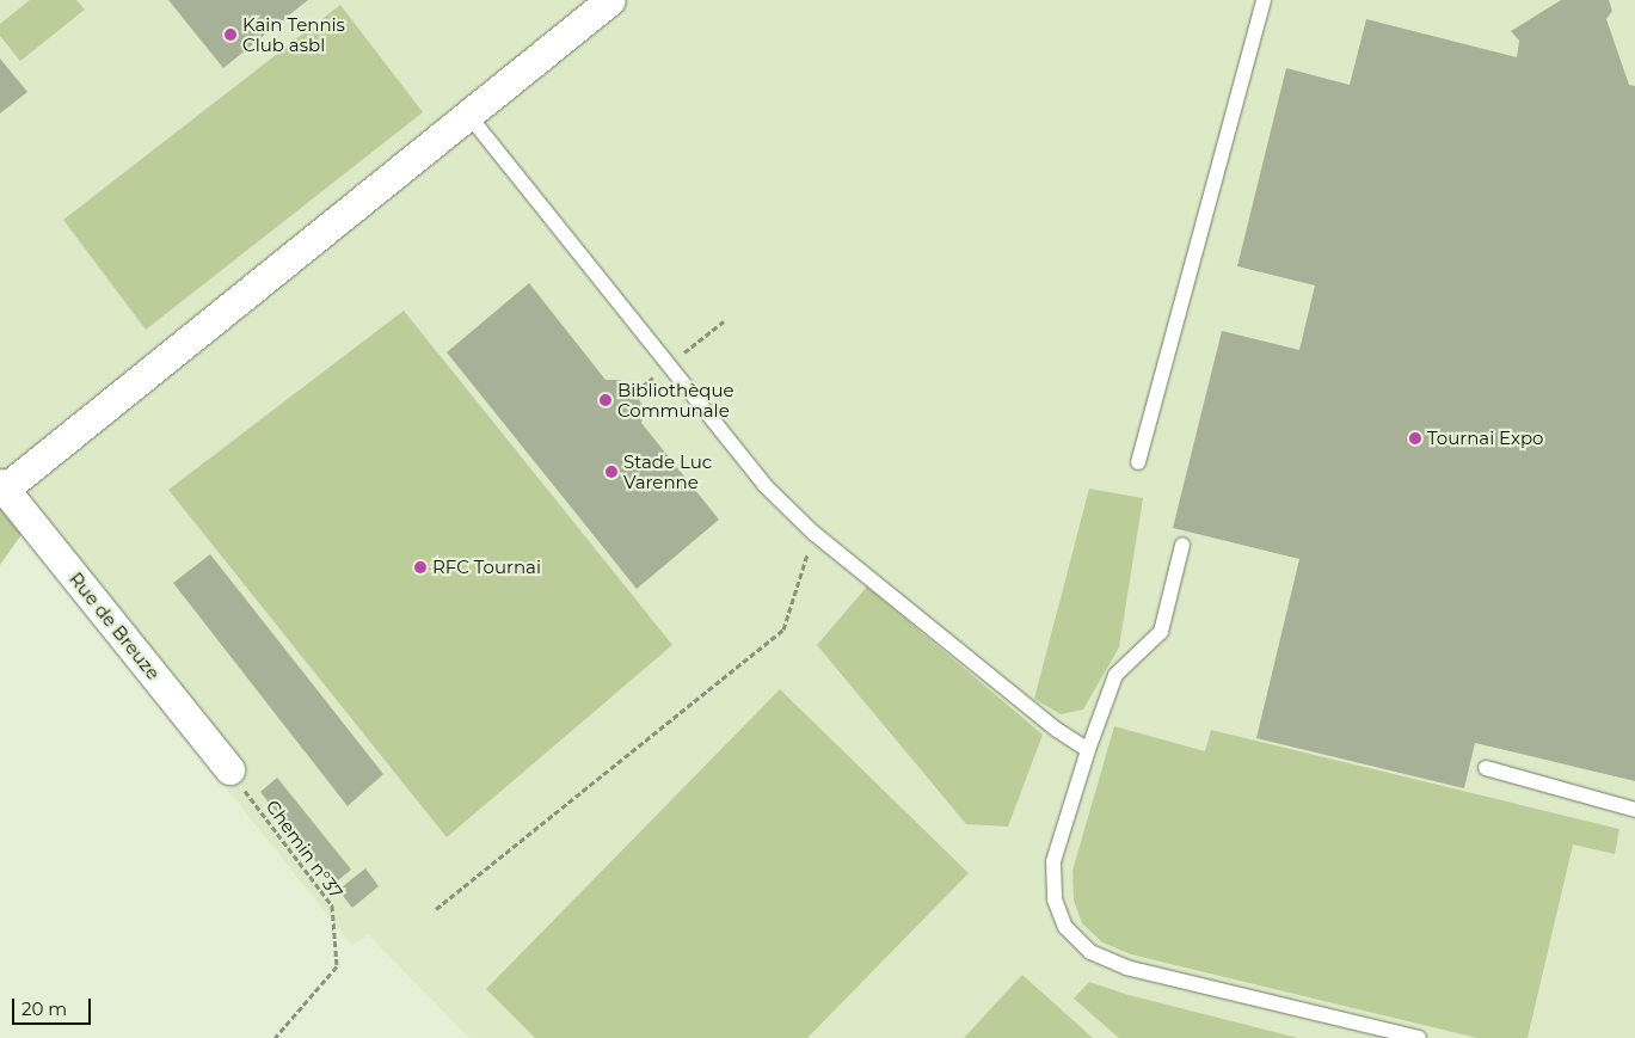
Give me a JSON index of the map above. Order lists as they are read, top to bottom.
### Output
{
  "streets": {
    "street": ["Rue de Breuze"],
    "path": ["Chemin n°37"]
  },
  "crossings": [
    ["Rue de Breuze", "Chemin n°37"]
  ],
  "places": [
    "Kain Tennis Club asbl",
    "Bibliothèque Communale",
    "Tournai Expo",
    "Stade Luc Varenne",
    "RFC Tournai"
  ],
  "scale_bar": "20 m"
}
